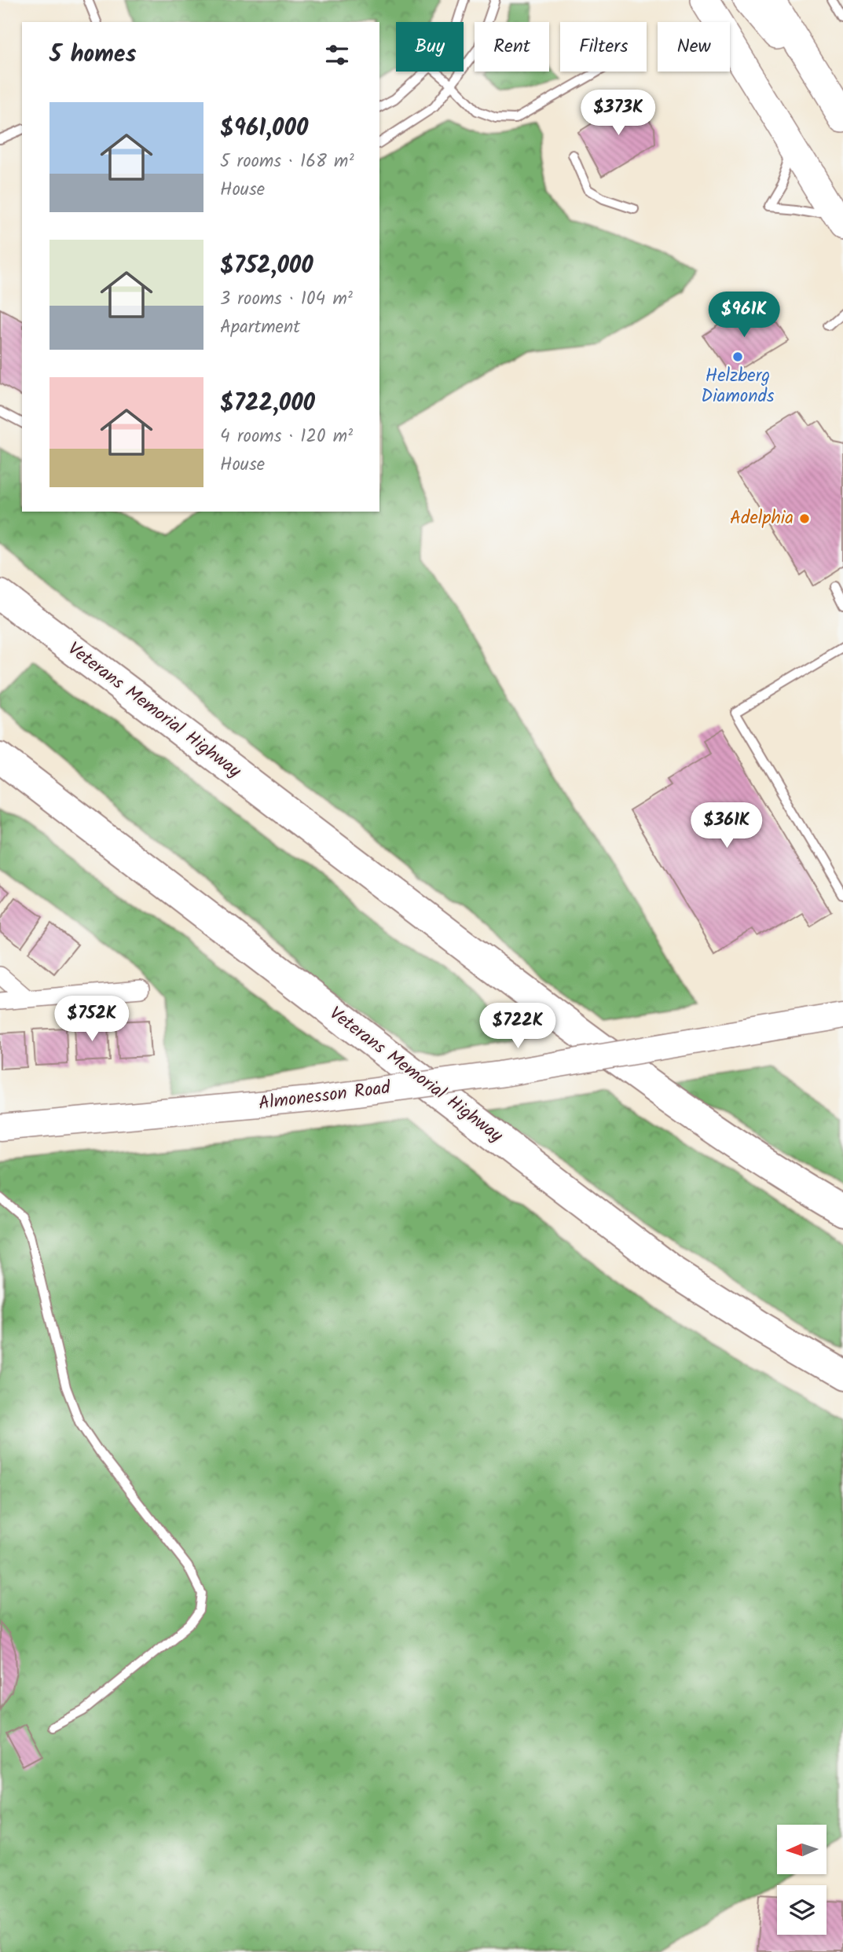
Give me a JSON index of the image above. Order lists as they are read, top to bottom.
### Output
{
  "streets": {
    "highway": ["Veterans Memorial Highway"],
    "main road": ["Almonesson Road"]
  },
  "places": ["Helzberg Diamonds", "Adelphia"],
  "north": "left",
  "page": {
    "chip": [
      "Buy",
      "Rent",
      "Filters",
      "New"
    ],
    "heading": "5 homes",
    "list": [
      {
        "name": "$961,000",
        "note": "5 rooms · 168 m² · House"
      },
      {
        "name": "$752,000",
        "note": "3 rooms · 104 m² · Apartment"
      },
      {
        "name": "$722,000",
        "note": "4 rooms · 120 m² · House"
      }
    ],
    "price": [
      "$373K",
      "$961K",
      "$361K",
      "$752K",
      "$722K"
    ]
  }
}
